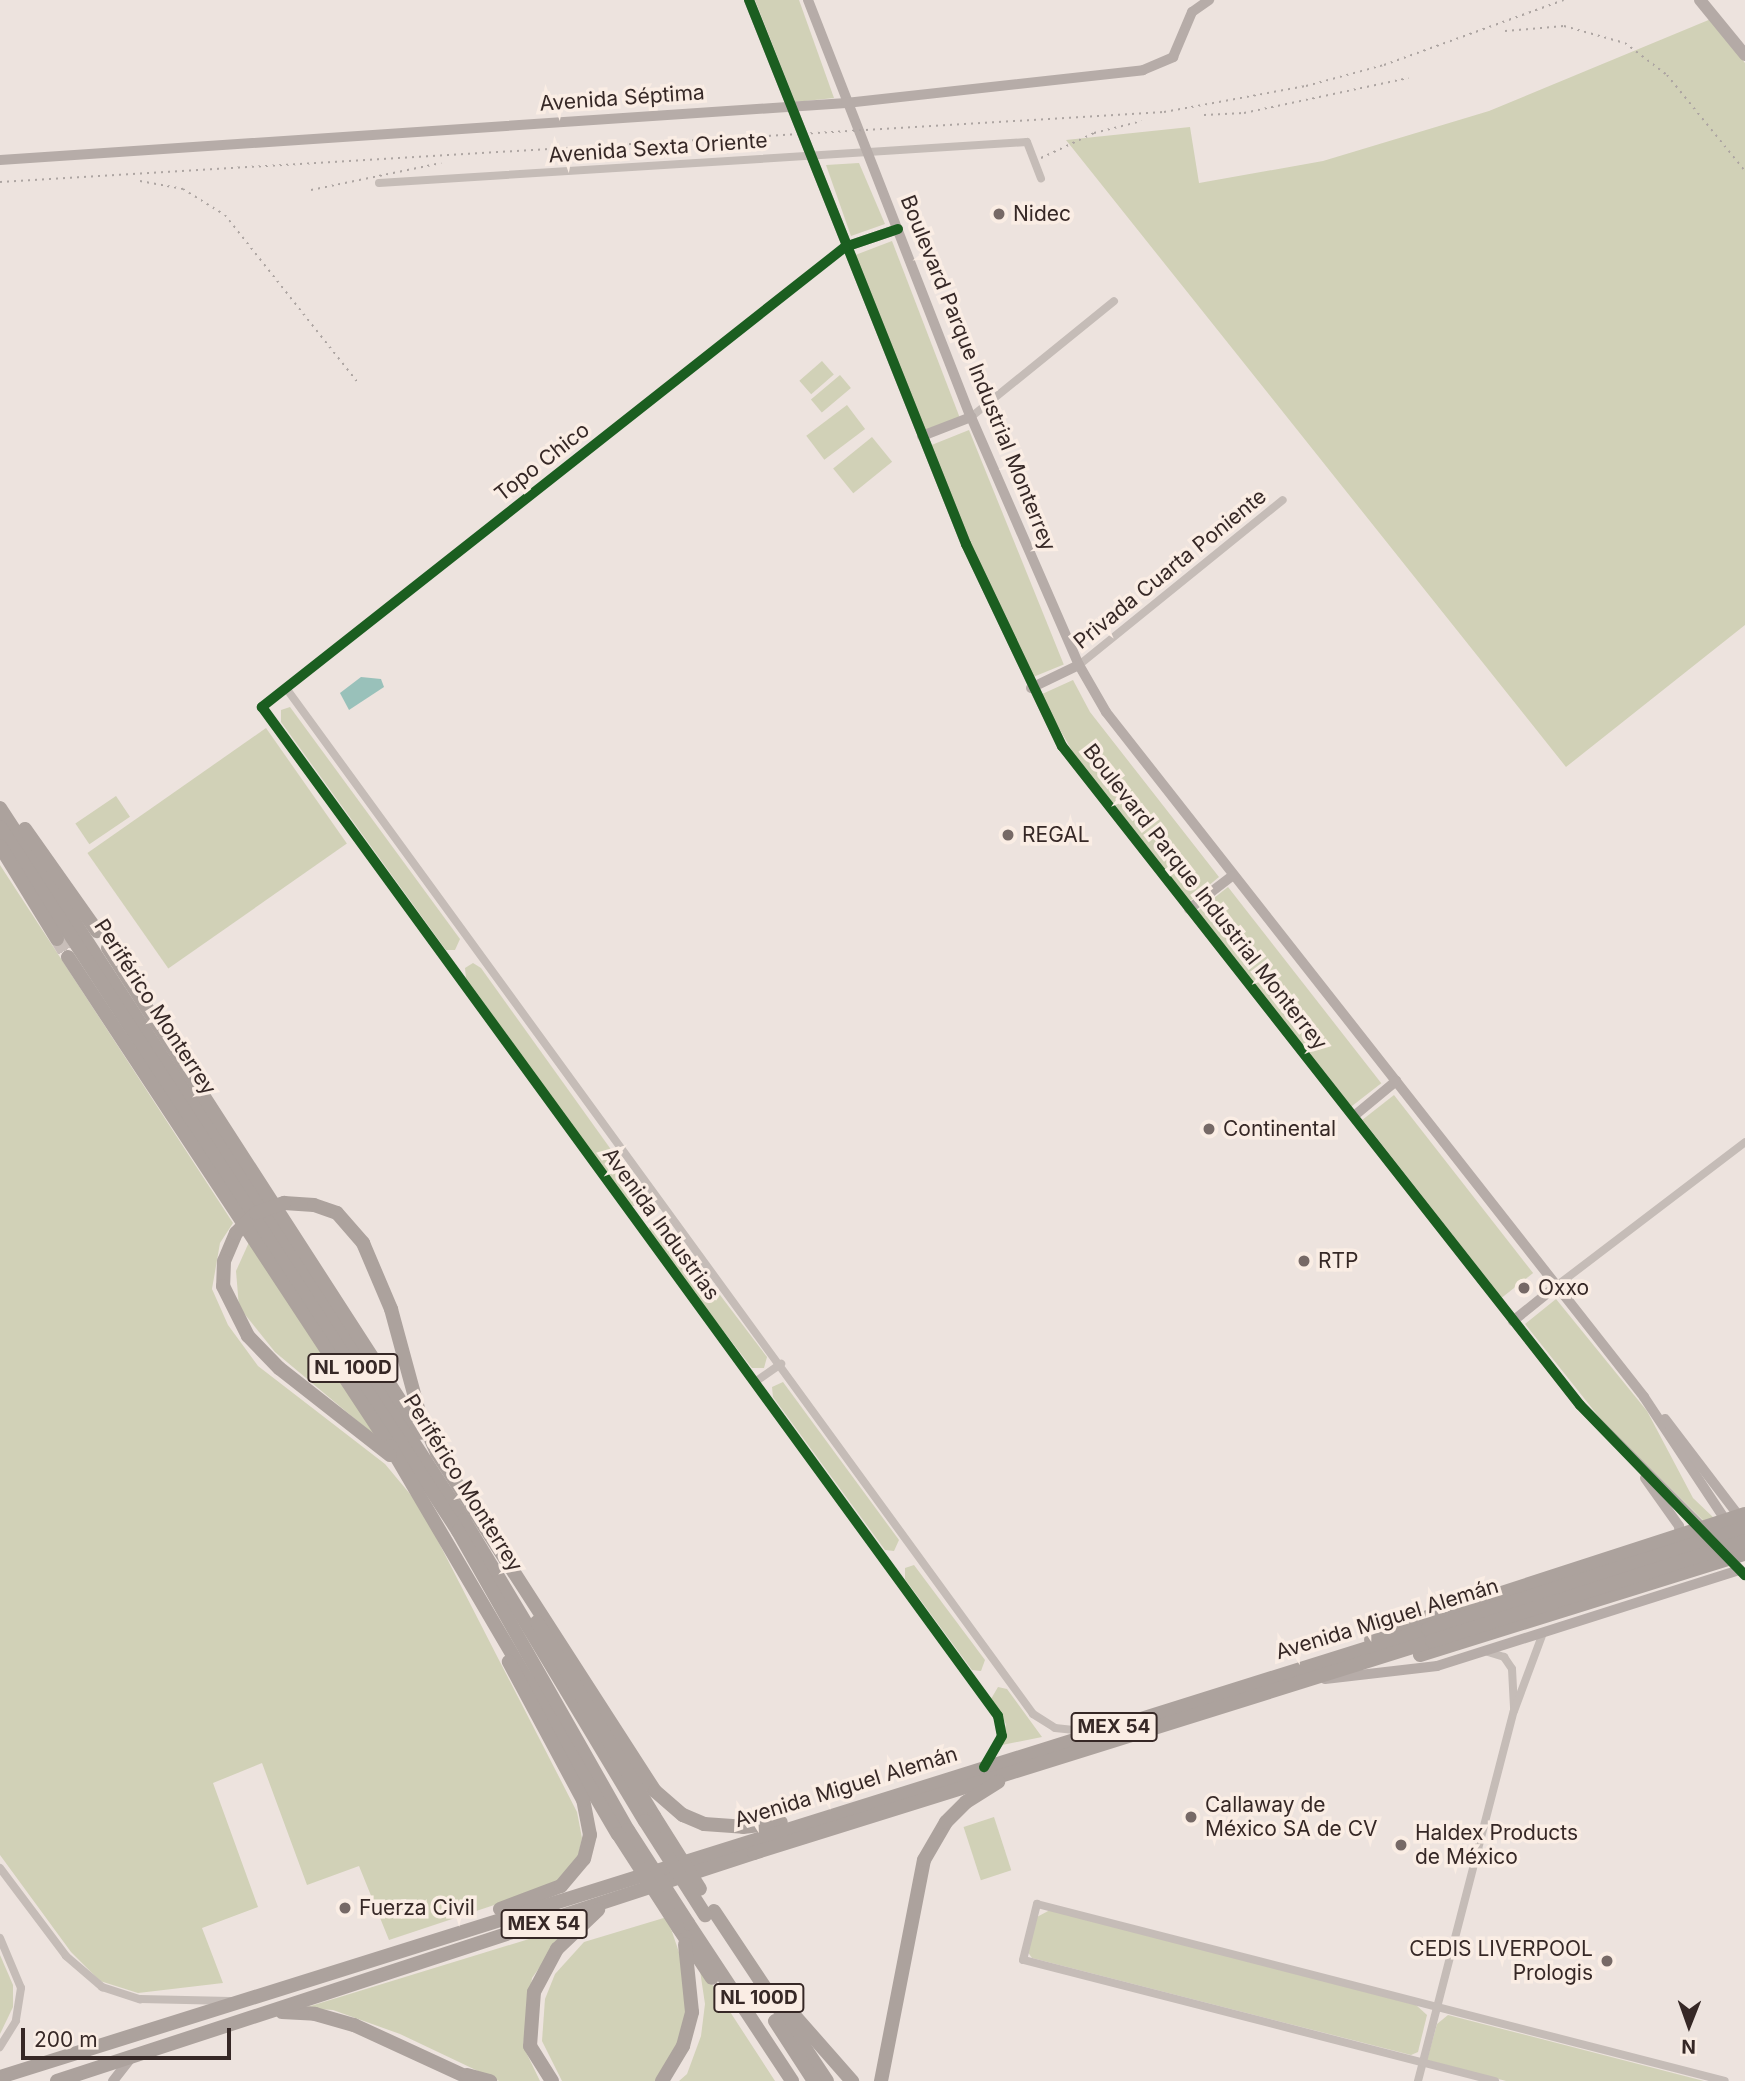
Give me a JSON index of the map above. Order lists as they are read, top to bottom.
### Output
{
  "streets": {
    "highway": [
      "Periférico Monterrey",
      "NL 100D",
      "Avenida Miguel Alemán",
      "MEX 54"
    ],
    "street": [
      "Avenida Séptima",
      "Avenida Sexta Oriente",
      "Boulevard Parque Industrial Monterrey",
      "Topo Chico",
      "Privada Cuarta Poniente",
      "Avenida Industrias"
    ]
  },
  "crossings": [
    ["Avenida Séptima", "Boulevard Parque Industrial Monterrey"],
    ["Avenida Sexta Oriente", "Boulevard Parque Industrial Monterrey"],
    ["Boulevard Parque Industrial Monterrey", "Topo Chico"],
    ["Boulevard Parque Industrial Monterrey", "Privada Cuarta Poniente"],
    ["Boulevard Parque Industrial Monterrey", "Avenida Miguel Alemán"],
    ["Topo Chico", "Avenida Industrias"],
    ["Avenida Industrias", "Avenida Miguel Alemán"]
  ],
  "places": [
    "Nidec",
    "REGAL",
    "Continental",
    "RTP",
    "Oxxo",
    "Callaway de México SA de CV",
    "Haldex Products de México",
    "Fuerza Civil",
    "CEDIS LIVERPOOL Prologis"
  ],
  "scale_bar": "200 m",
  "north": "bottom"
}
